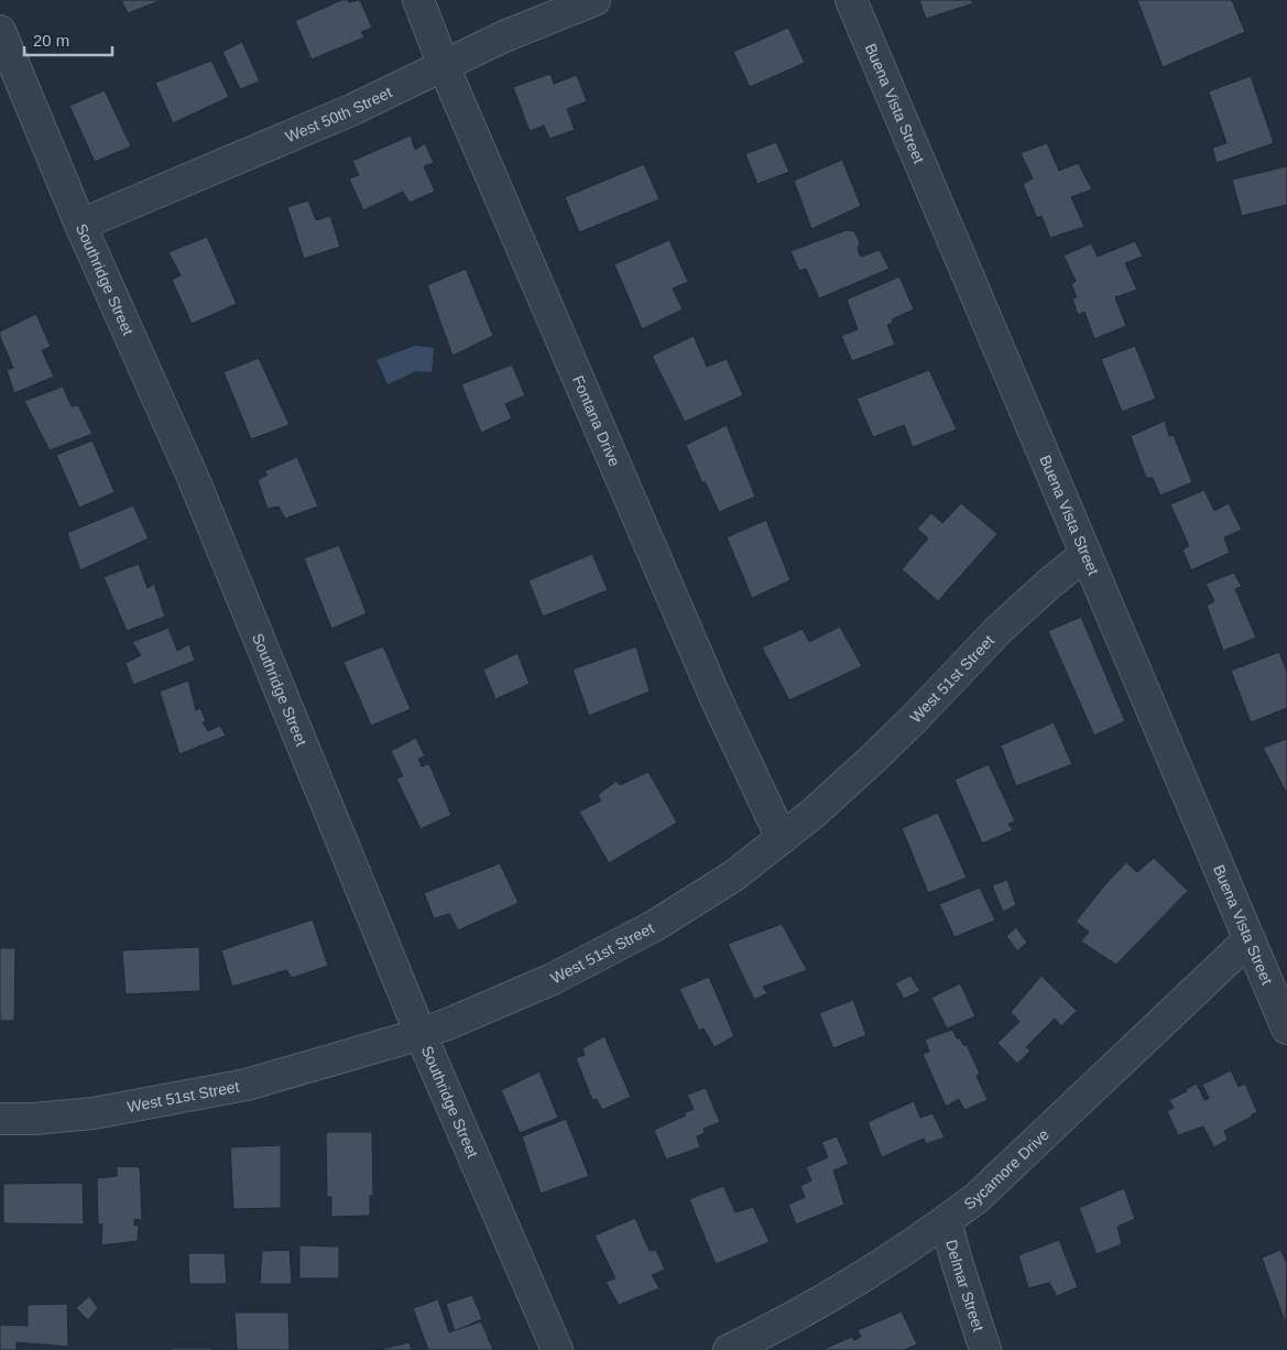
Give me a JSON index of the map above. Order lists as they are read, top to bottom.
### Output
{
  "streets": {
    "street": [
      "Buena Vista Street",
      "West 50th Street",
      "Southridge Street",
      "Fontana Drive",
      "West 51st Street",
      "Sycamore Drive",
      "Delmar Street"
    ]
  },
  "crossings": [
    ["Buena Vista Street", "West 51st Street"],
    ["Buena Vista Street", "Sycamore Drive"],
    ["West 50th Street", "Southridge Street"],
    ["West 50th Street", "Fontana Drive"],
    ["Southridge Street", "West 51st Street"],
    ["Fontana Drive", "West 51st Street"],
    ["Sycamore Drive", "Delmar Street"]
  ],
  "scale_bar": "20 m"
}
